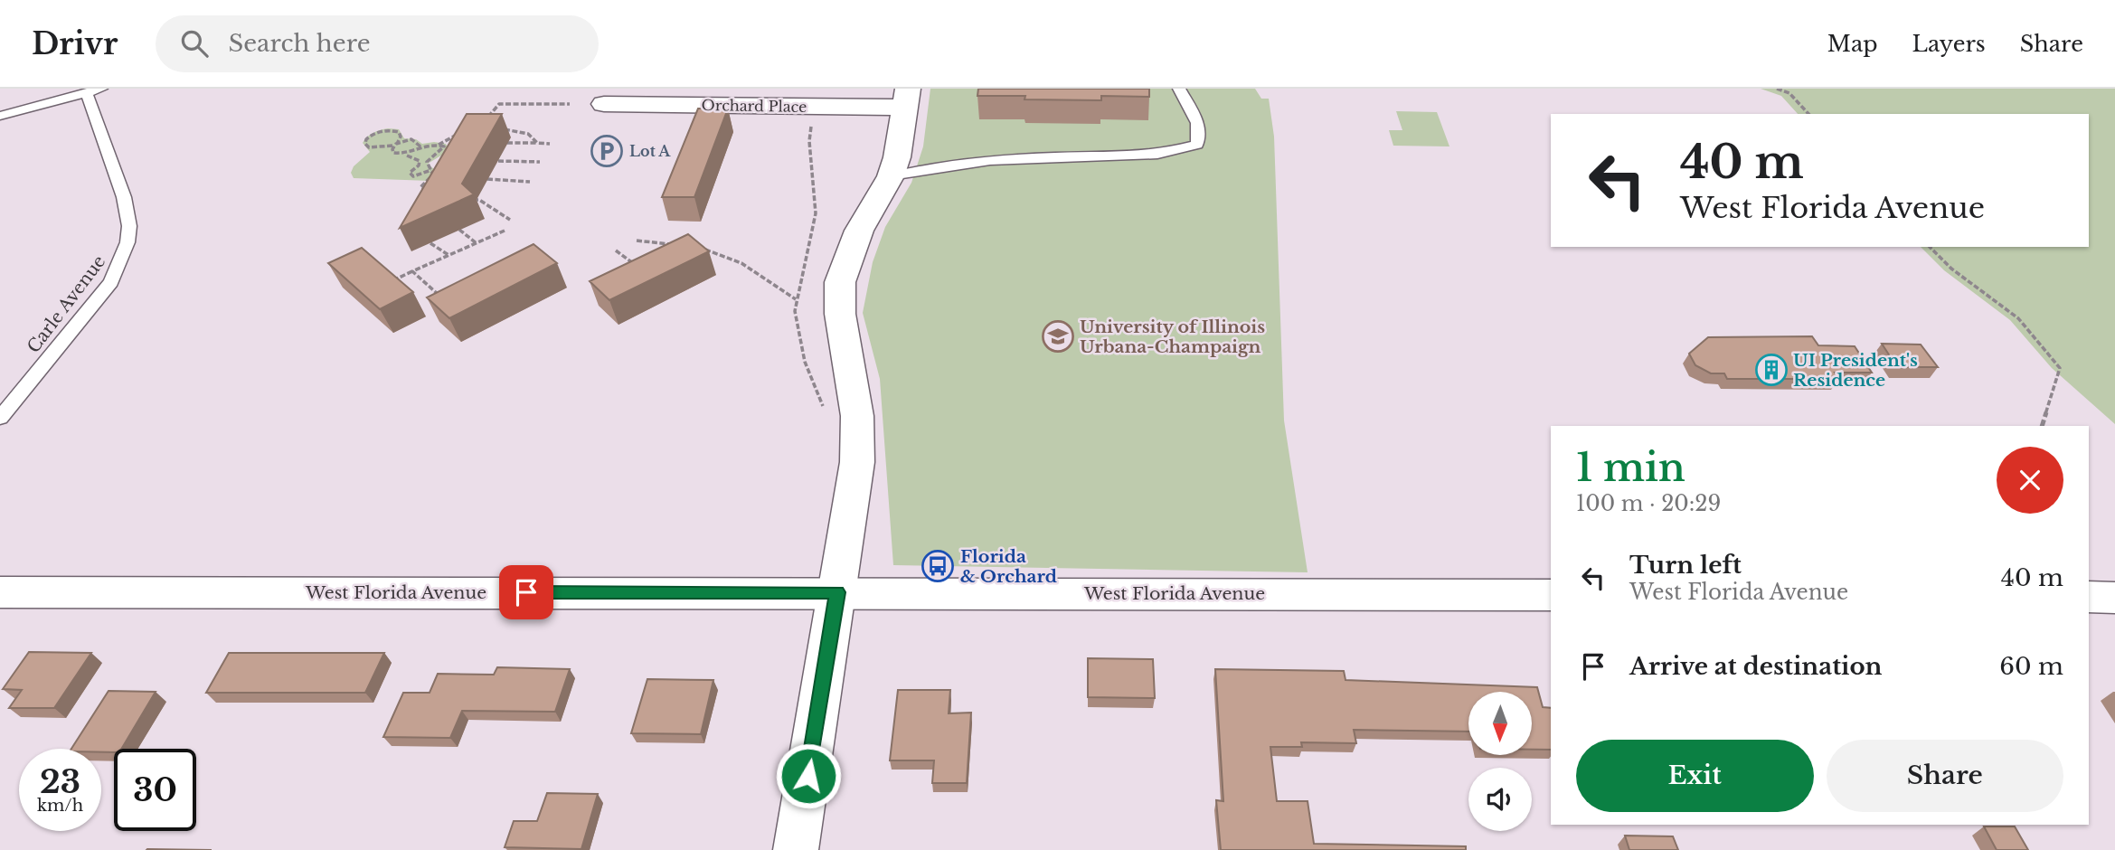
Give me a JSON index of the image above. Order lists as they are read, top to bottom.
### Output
{
  "streets": {
    "street": ["Orchard Place", "West Florida Avenue"],
    "lane": ["Carle Avenue"]
  },
  "places": {
    "parking": ["Lot A"],
    "school or university": ["University of Illinois Urbana-Champaign"],
    "building": ["UI President's Residence"],
    "bus stop": ["Florida & Orchard"]
  },
  "north": "bottom",
  "page": {
    "header": "Drivr",
    "search": "Search here",
    "nav": ["Map", "Layers", "Share"],
    "turn": ["40 m", "West Florida Avenue"],
    "heading": ["1 min", "100 m · 20:29"],
    "list": [
      {
        "name": "Turn left",
        "note": "West Florida Avenue",
        "value": "40 m"
      },
      {
        "name": "Arrive at destination",
        "value": "60 m"
      }
    ],
    "buttons": ["Exit", "Share"],
    "speed": "23 km/h",
    "limit": "30"
  }
}
